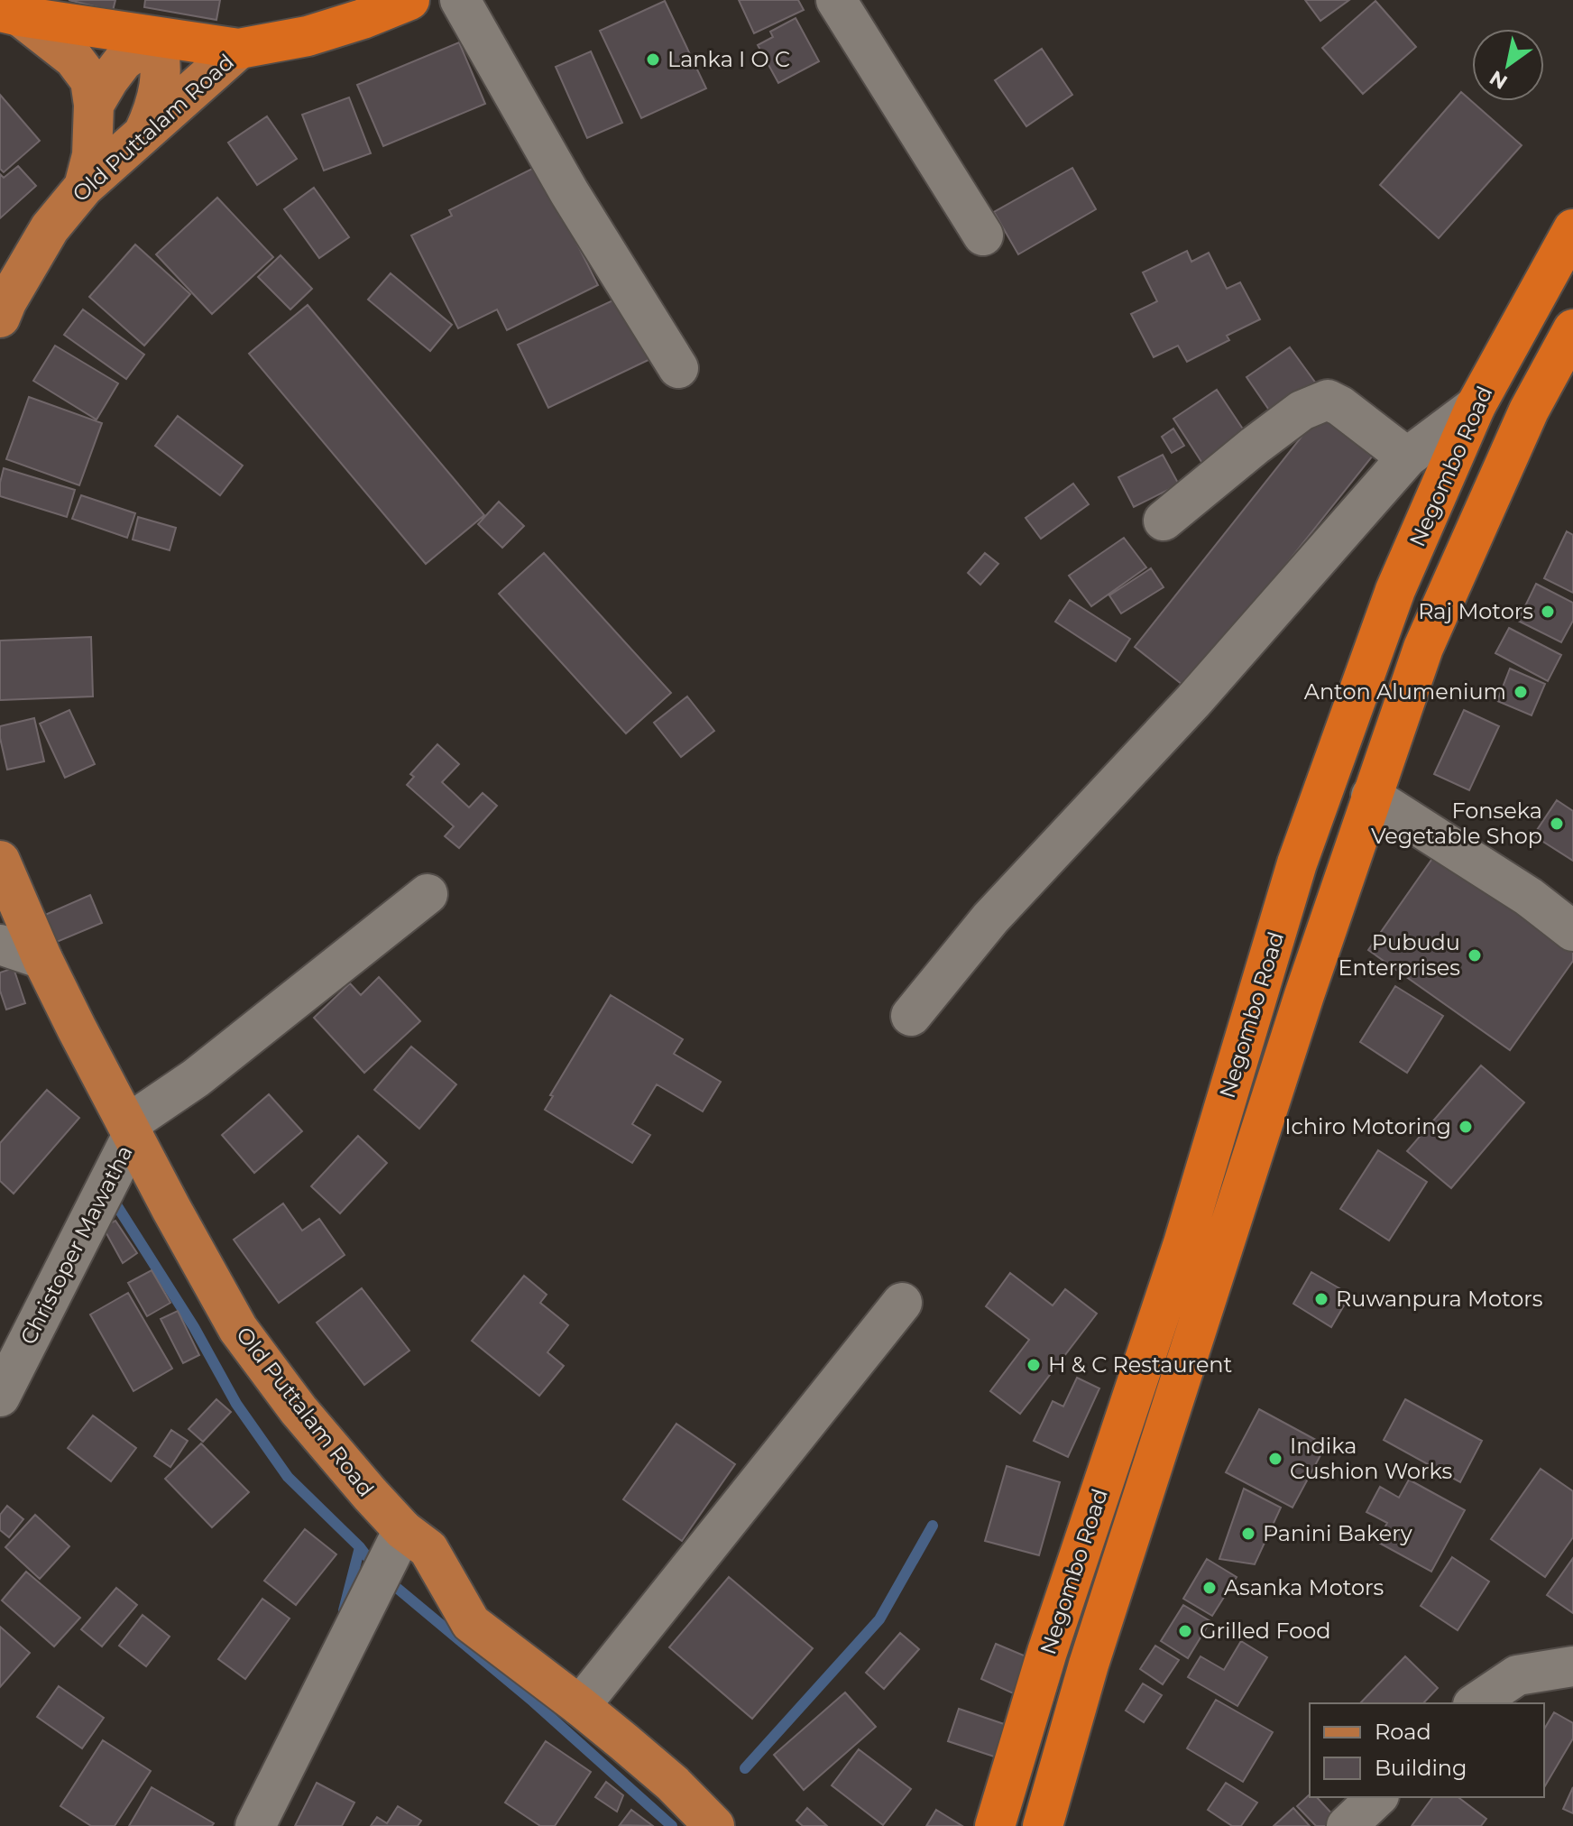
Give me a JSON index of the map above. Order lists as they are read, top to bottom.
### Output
{
  "streets": {
    "highway": ["Negombo Road"],
    "main road": ["Old Puttalam Road"],
    "street": ["Christoper Mawatha"]
  },
  "crossings": [
    ["Old Puttalam Road", "Christoper Mawatha"]
  ],
  "places": [
    "Lanka I O C",
    "Raj Motors",
    "Anton Alumenium",
    "Fonseka Vegetable Shop",
    "Pubudu Enterprises",
    "Ichiro Motoring",
    "Ruwanpura Motors",
    "H & C Restaurent",
    "Indika Cushion Works",
    "Panini Bakery",
    "Asanka Motors",
    "Grilled Food"
  ],
  "legend": ["Road", "Building"],
  "north": "bottom left"
}
